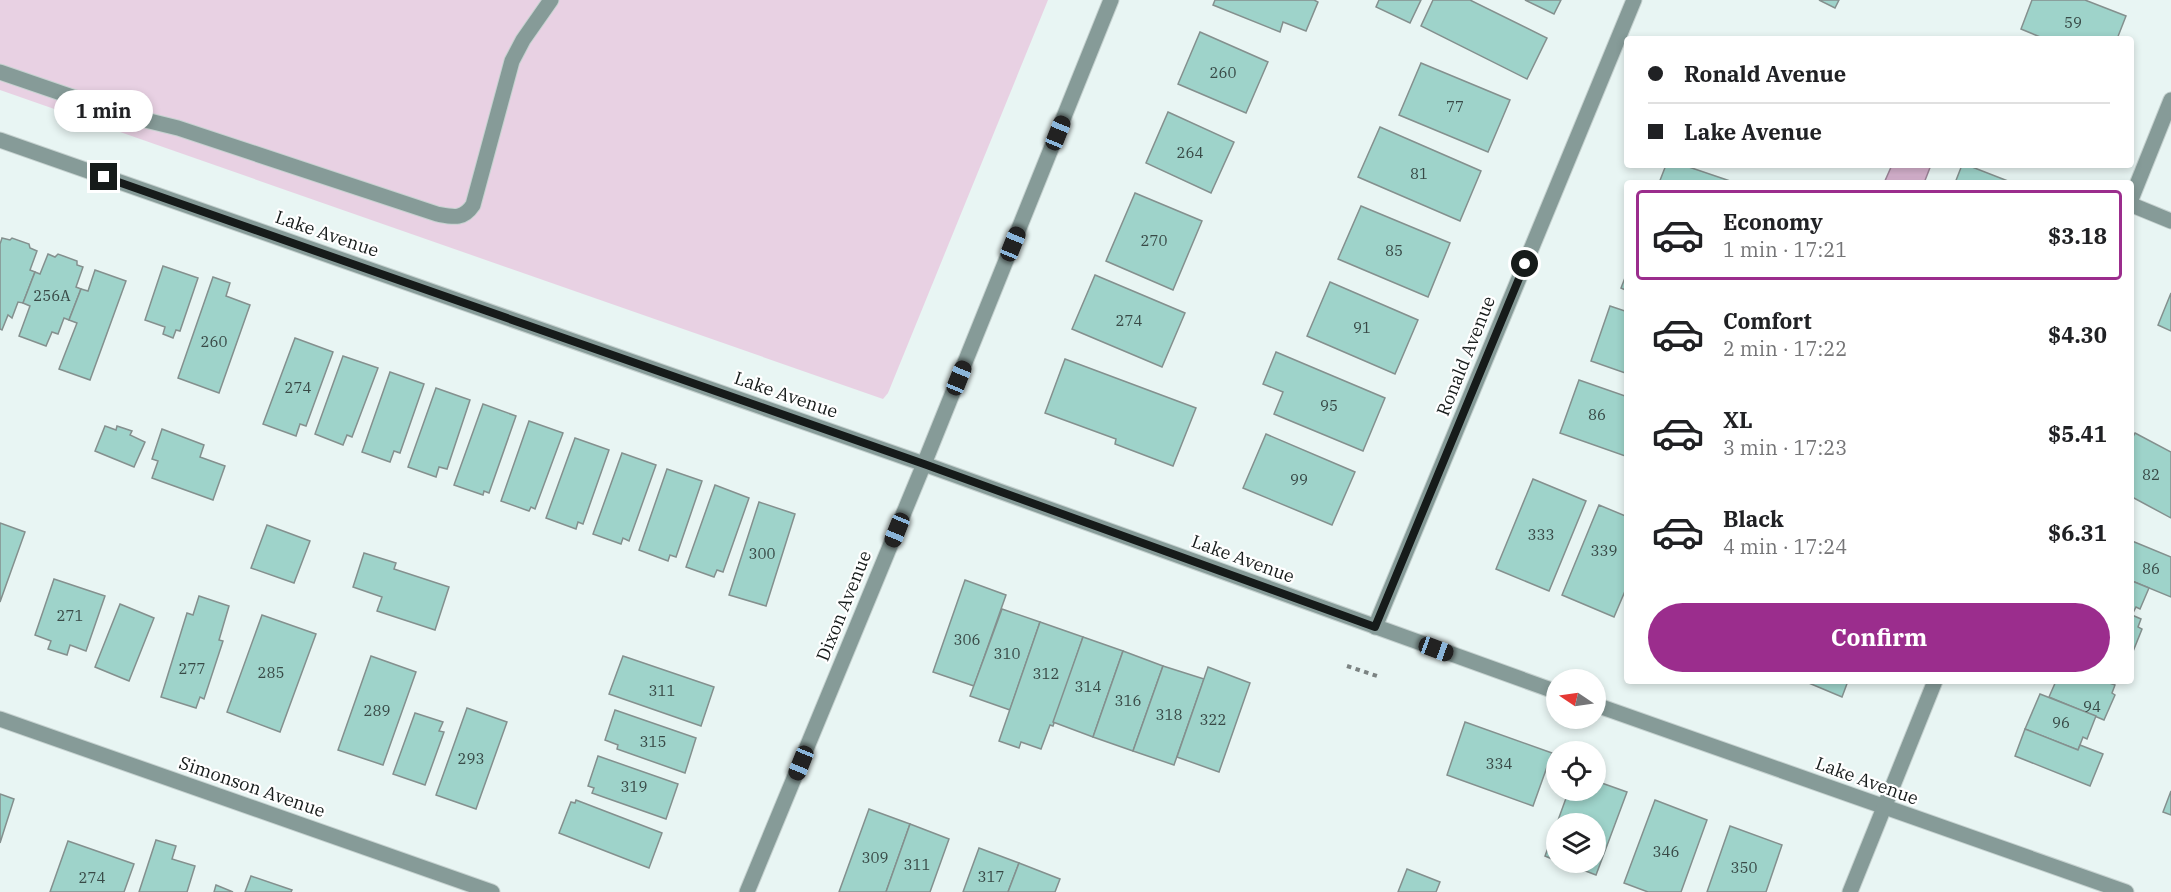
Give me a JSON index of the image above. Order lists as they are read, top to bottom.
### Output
{
  "streets": {
    "street": [
      "Lake Avenue",
      "Ronald Avenue",
      "Dixon Avenue",
      "Simonson Avenue"
    ]
  },
  "crossings": [
    ["Lake Avenue", "Ronald Avenue"],
    ["Lake Avenue", "Dixon Avenue"]
  ],
  "house_numbers": [
    "59",
    "260",
    "77",
    "264",
    "81",
    "270",
    "85",
    "256A",
    "274",
    "91",
    "260",
    "274",
    "95",
    "86",
    "82",
    "99",
    "333",
    "339",
    "300",
    "86",
    "271",
    "306",
    "310",
    "277",
    "285",
    "312",
    "314",
    "311",
    "316",
    "94",
    "289",
    "318",
    "322",
    "96",
    "315",
    "293",
    "334",
    "319",
    "346",
    "309",
    "311",
    "350",
    "317",
    "274"
  ],
  "north": "left",
  "page": {
    "banner": ["Ronald Avenue", "Lake Avenue"],
    "bubble": "1 min",
    "list": [
      {
        "name": "Economy",
        "note": "1 min · 17:21",
        "value": "$3.18"
      },
      {
        "name": "Comfort",
        "note": "2 min · 17:22",
        "value": "$4.30"
      },
      {
        "name": "XL",
        "note": "3 min · 17:23",
        "value": "$5.41"
      },
      {
        "name": "Black",
        "note": "4 min · 17:24",
        "value": "$6.31"
      }
    ],
    "buttons": "Confirm"
  }
}
